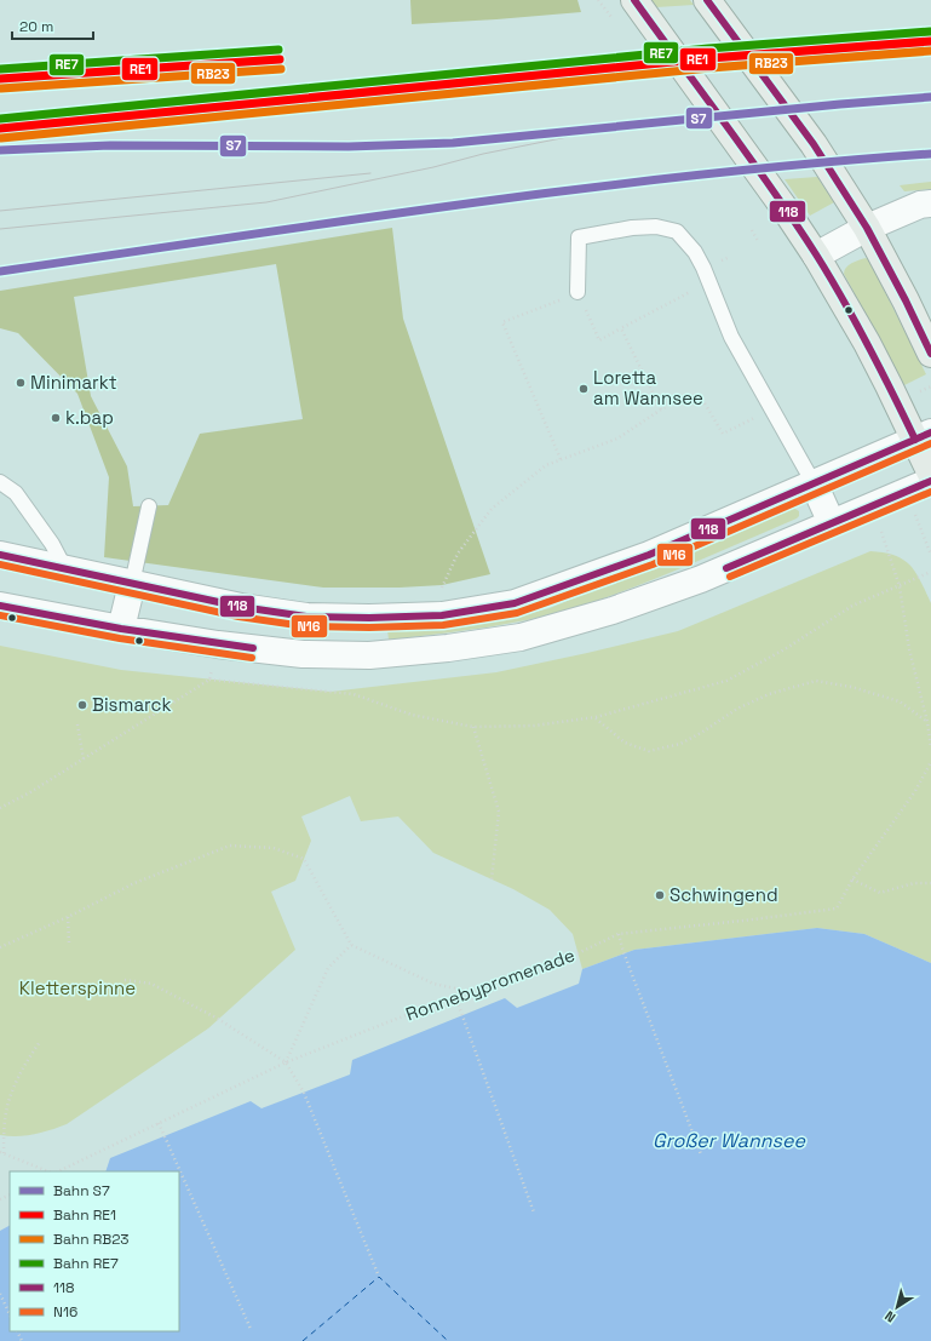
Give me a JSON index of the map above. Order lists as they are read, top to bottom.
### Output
{
  "streets": {
    "path": ["Ronnebypromenade"]
  },
  "water": ["Großer Wannsee"],
  "parks": ["Kletterspinne"],
  "places": [
    "Minimarkt",
    "Loretta am Wannsee",
    "k.bap",
    "Bismarck",
    "Schwingend"
  ],
  "lines": [
    "transit line 118",
    "rail line RE7",
    "rail line RE1",
    "rail line RB23",
    "rail line S7",
    "transit line N16"
  ],
  "legend": [
    "Bahn S7",
    "Bahn RE1",
    "Bahn RB23",
    "Bahn RE7",
    "118",
    "N16"
  ],
  "scale_bar": "20 m",
  "north": "bottom left"
}
